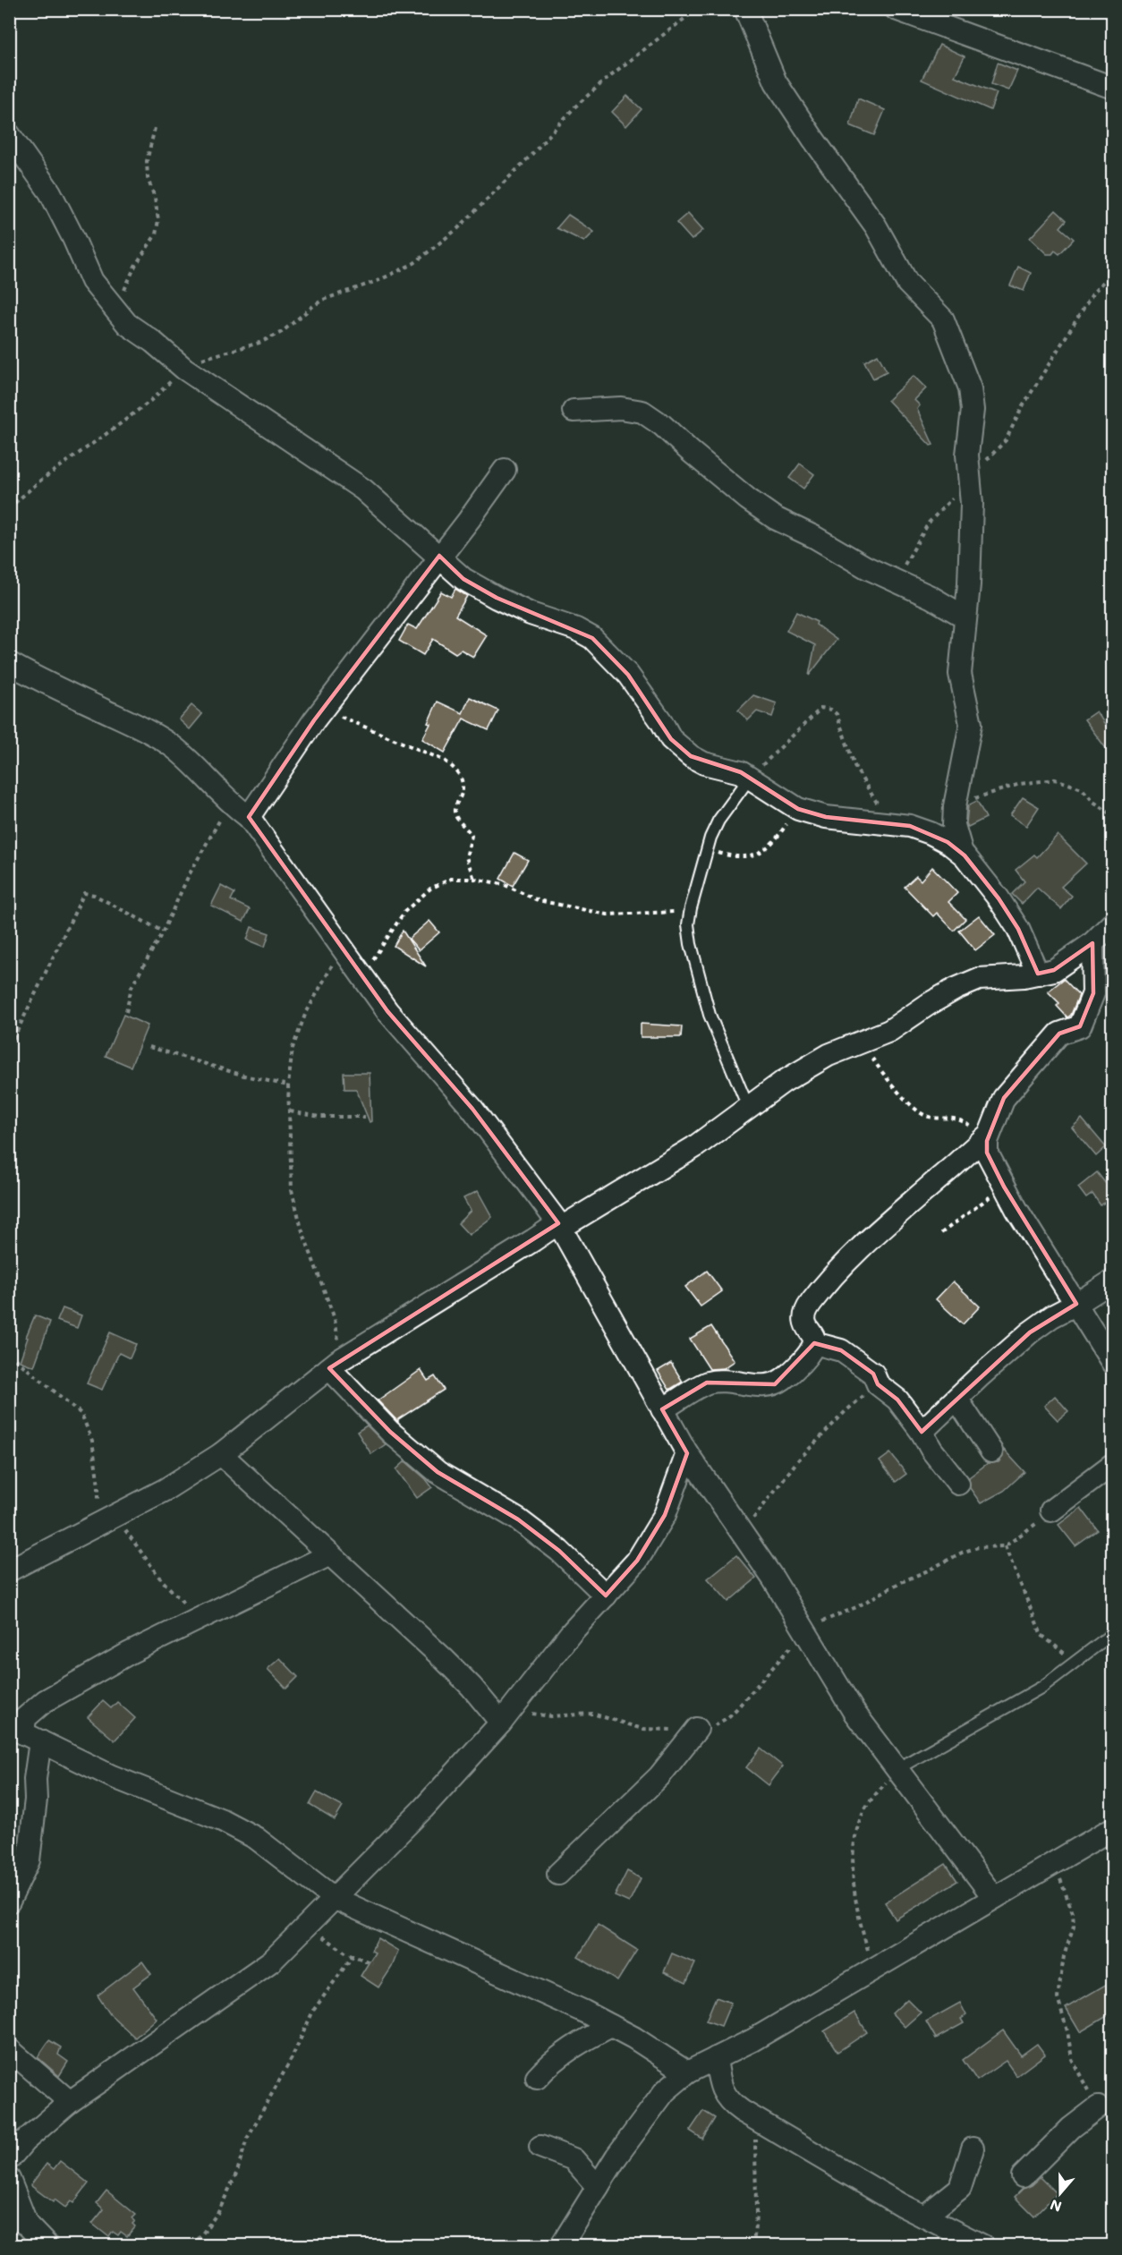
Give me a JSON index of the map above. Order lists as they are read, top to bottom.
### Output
{
  "north": "bottom"
}
